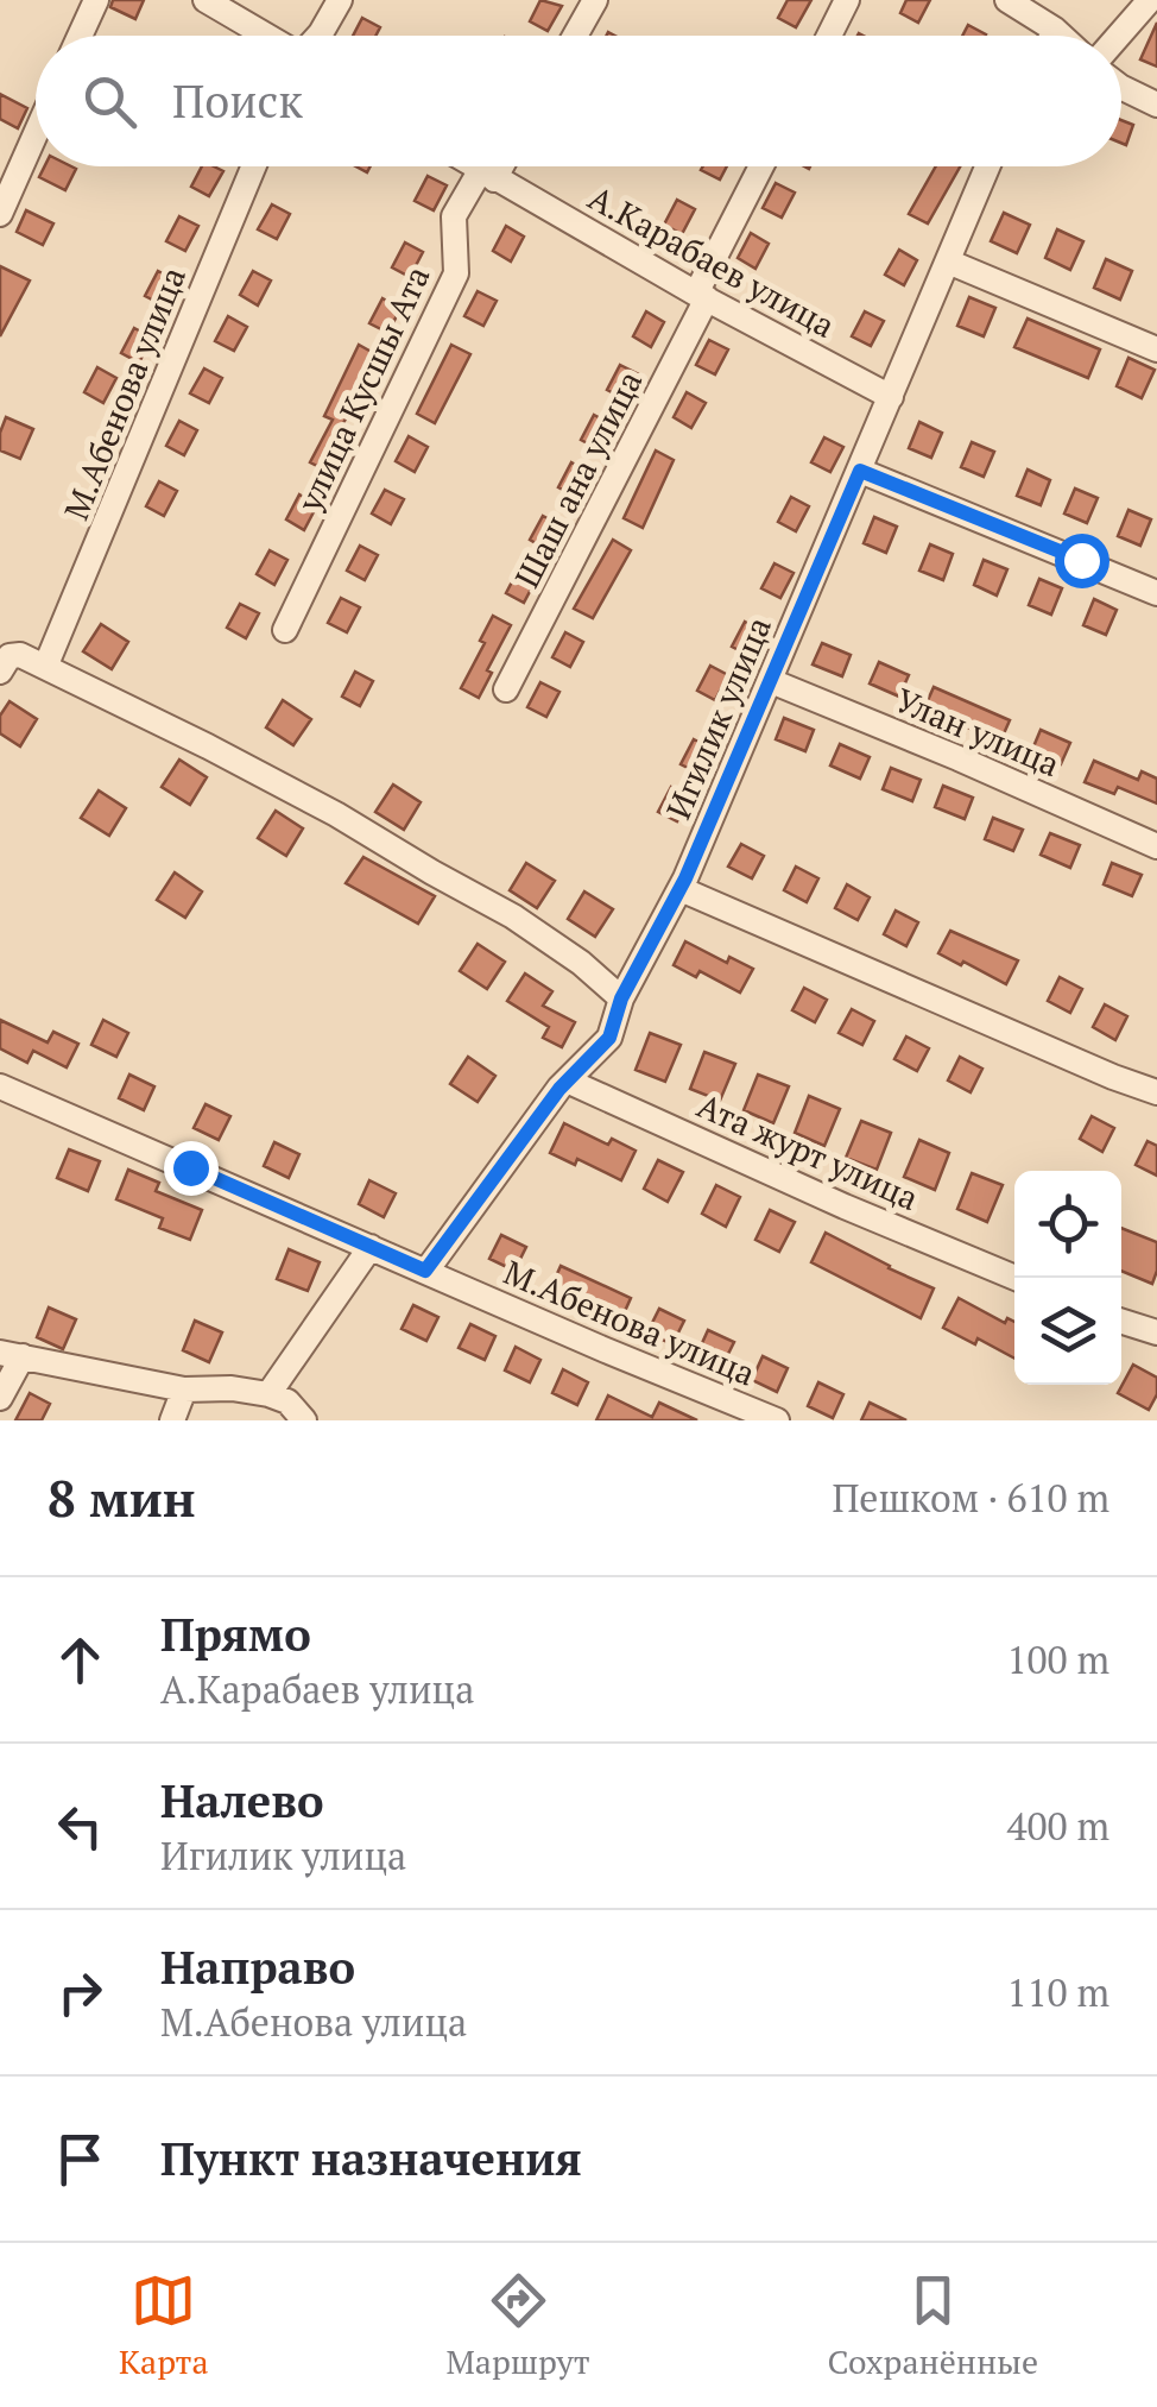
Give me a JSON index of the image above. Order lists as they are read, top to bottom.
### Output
{
  "streets": {
    "street": [
      "А.Карабаев улица",
      "улица Кусшы Ата",
      "М.Абенова улица",
      "Шаш ана улица",
      "Игилик улица",
      "Улан улица",
      "Ата журт улица"
    ]
  },
  "crossings": [
    ["А.Карабаев улица", "улица Кусшы Ата"],
    ["А.Карабаев улица", "Шаш ана улица"],
    ["А.Карабаев улица", "Игилик улица"],
    ["М.Абенова улица", "Игилик улица"],
    ["Игилик улица", "Улан улица"],
    ["Игилик улица", "Ата журт улица"]
  ],
  "page": {
    "search": "Поиск",
    "heading": ["8 мин", "Пешком · 610 m"],
    "list": [
      ["Прямо", "А.Карабаев улица", "100 m"],
      ["Налево", "Игилик улица", "400 m"],
      ["Направо", "М.Абенова улица", "110 m"],
      "Пункт назначения"
    ],
    "nav": ["Карта", "Маршрут", "Сохранённые"]
  }
}
